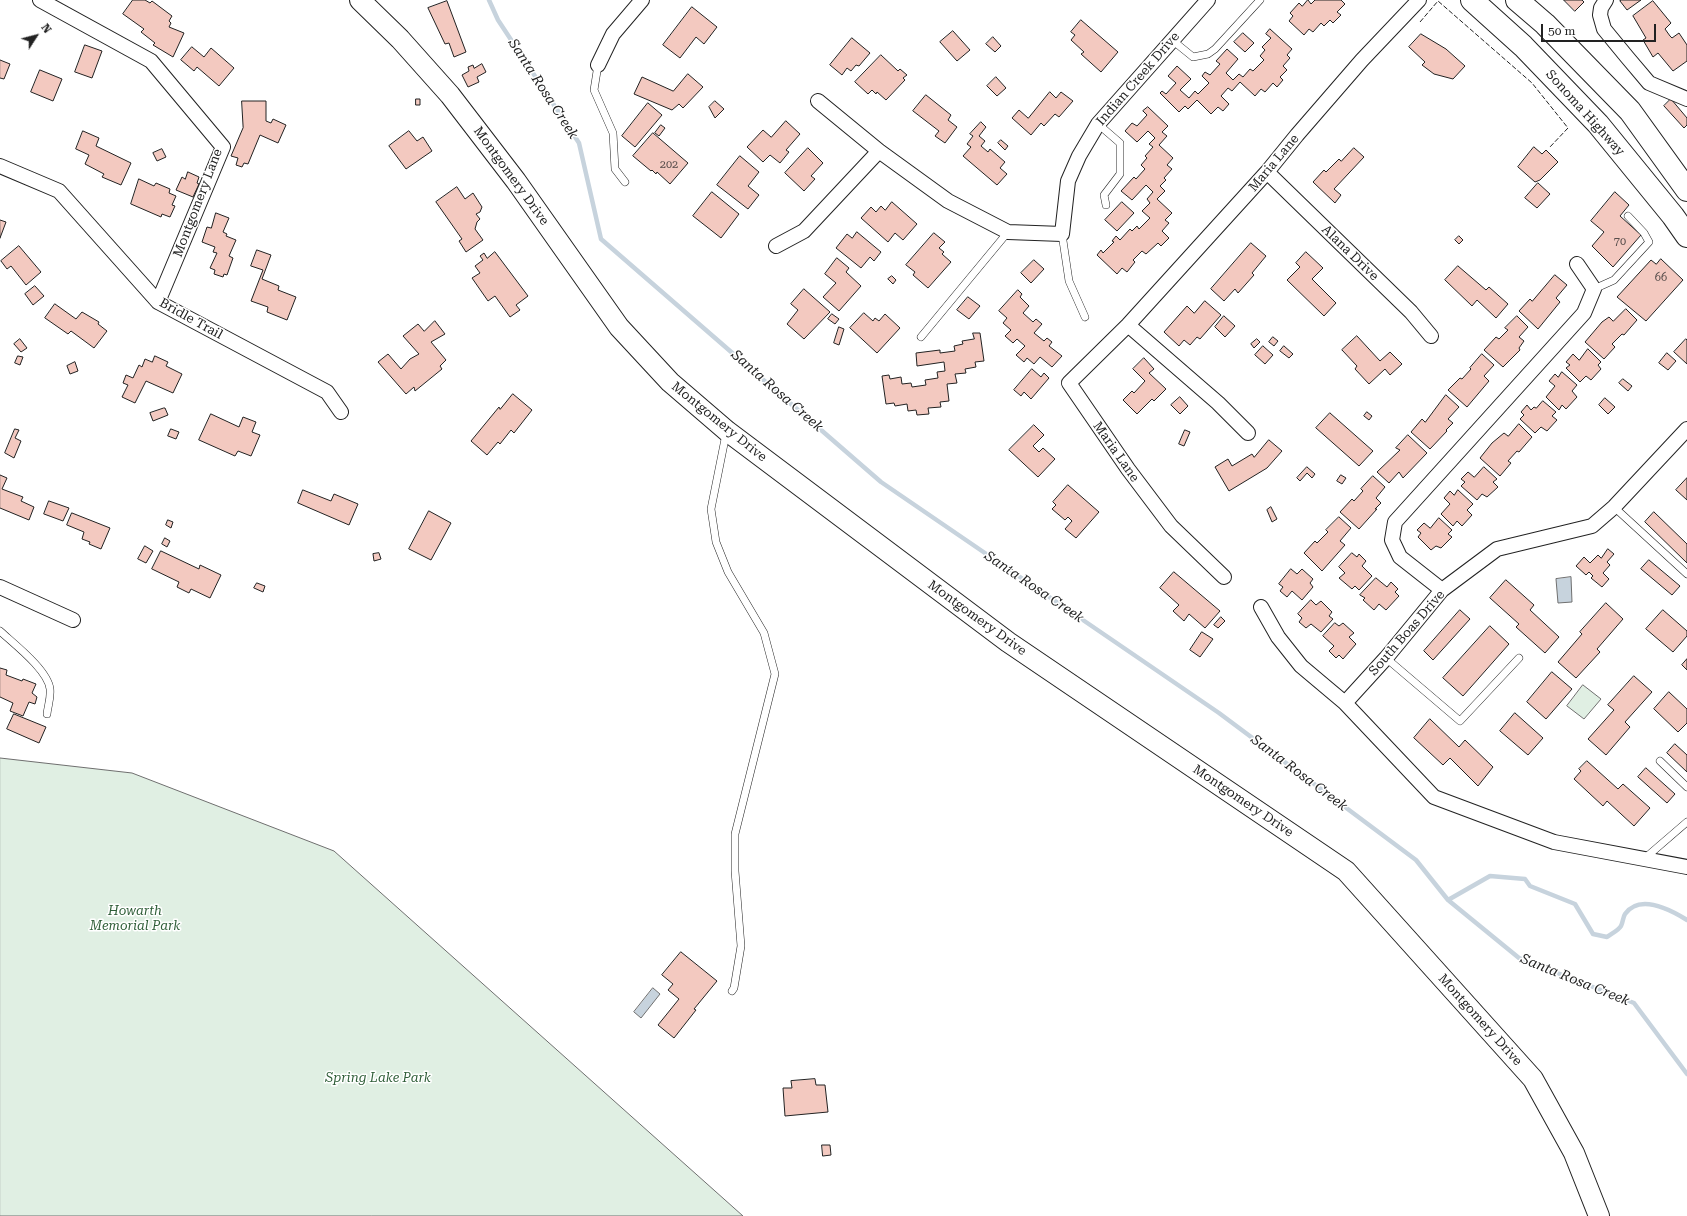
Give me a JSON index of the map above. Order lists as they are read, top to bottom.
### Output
{
  "streets": {
    "main road": ["Sonoma Highway"],
    "street": [
      "Indian Creek Drive",
      "Maria Lane",
      "Montgomery Drive",
      "Montgomery Lane",
      "Alana Drive",
      "Bridle Trail",
      "South Boas Drive"
    ]
  },
  "crossings": [
    ["Maria Lane", "Alana Drive"],
    ["Montgomery Lane", "Bridle Trail"]
  ],
  "water": ["Santa Rosa Creek"],
  "parks": ["Howarth Memorial Park", "Spring Lake Park"],
  "house_numbers": ["202", "70", "66"],
  "scale_bar": "50 m",
  "north": "top right"
}
